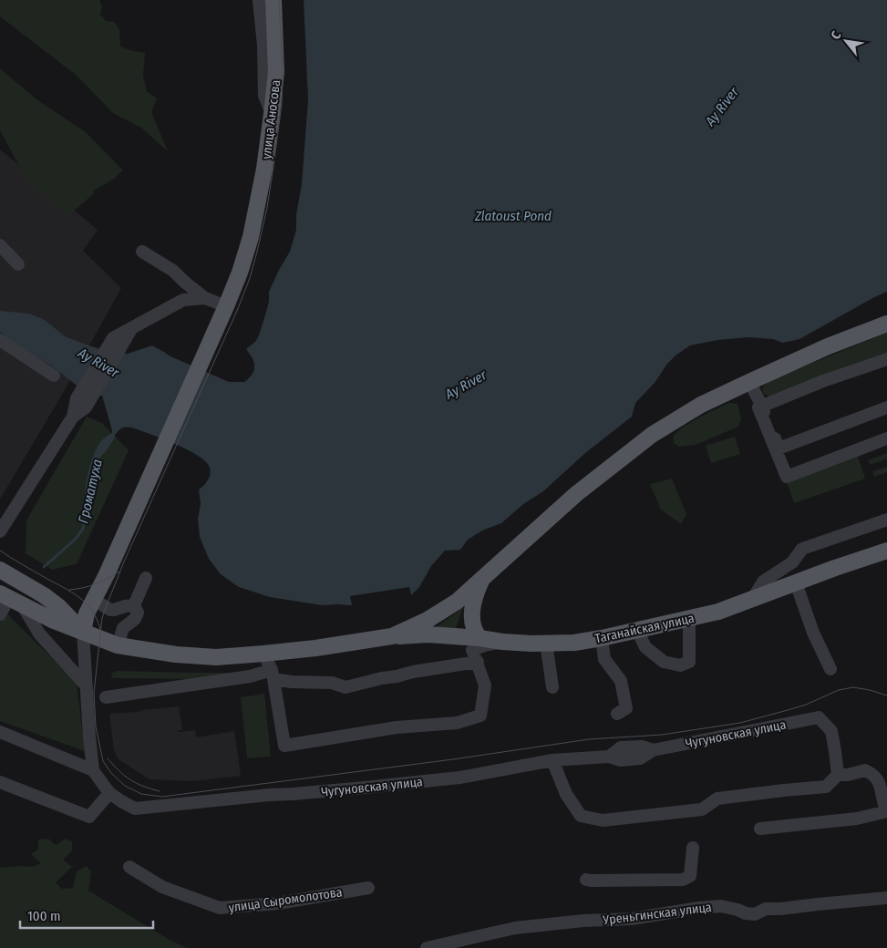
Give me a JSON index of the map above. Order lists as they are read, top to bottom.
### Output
{
  "streets": {
    "main road": ["улица Аносова", "Таганайская улица"],
    "street": ["Чугуновская улица", "улица Сыромолотова", "Уреньгинская улица"]
  },
  "water": ["Ay River", "Zlatoust Pond", "Громатуха"],
  "scale_bar": "100 m",
  "north": "top left"
}
